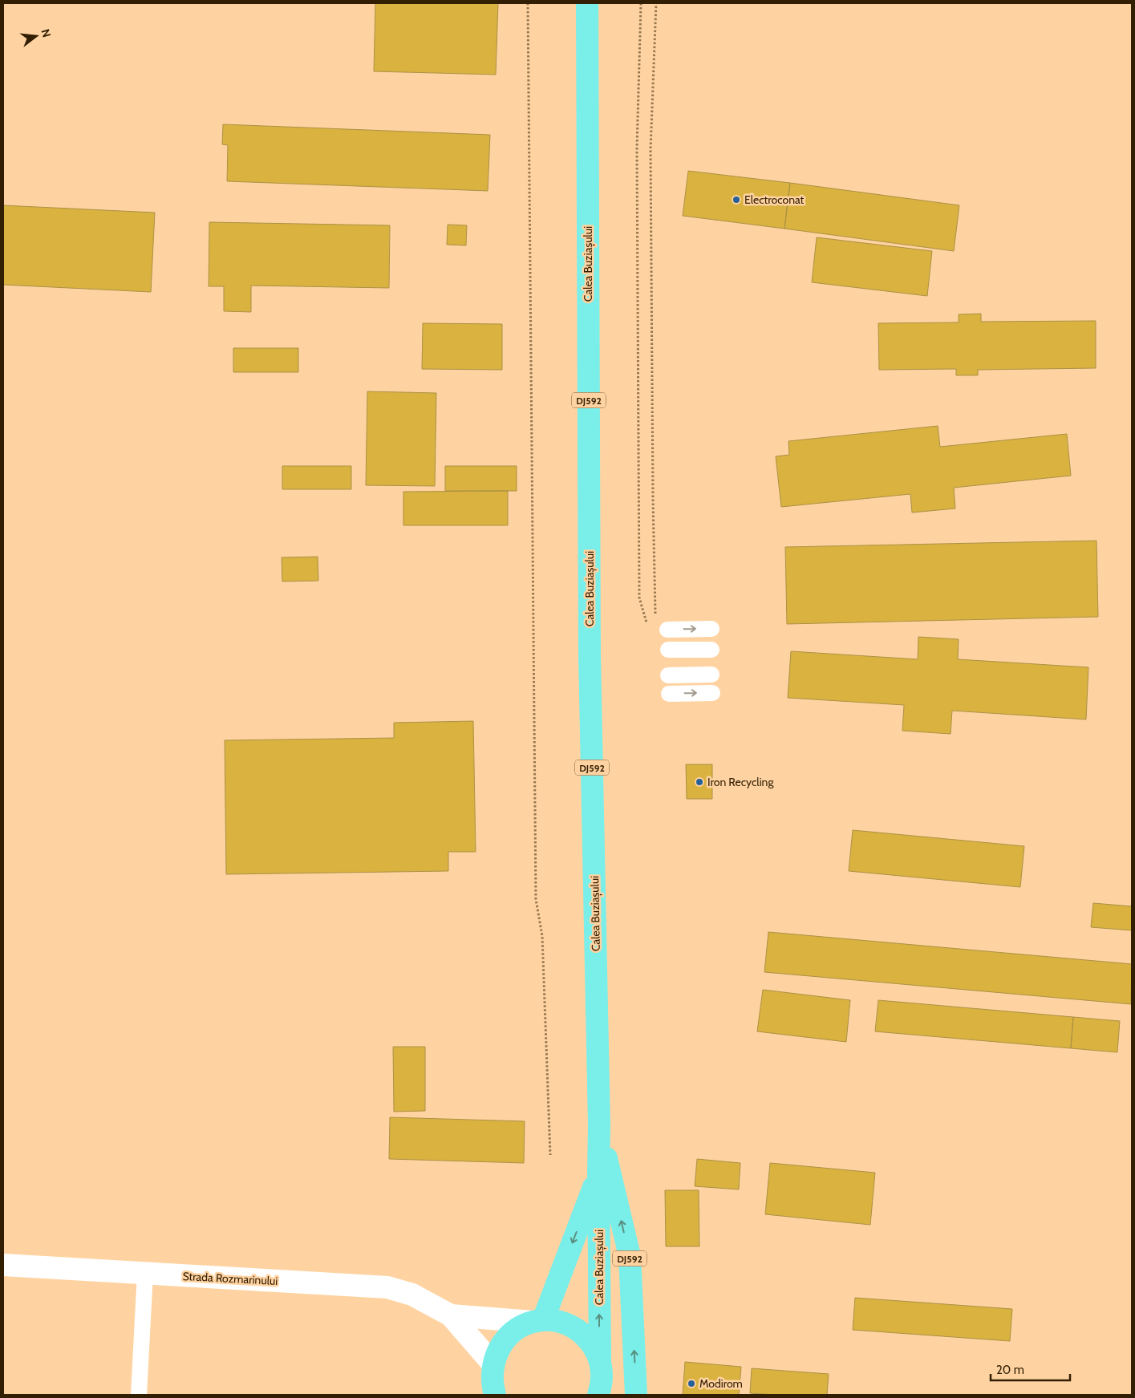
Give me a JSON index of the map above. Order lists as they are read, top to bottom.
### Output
{
  "streets": {
    "main road": ["Calea Buziașului", "DJ592"],
    "street": ["Strada Rozmarinului"]
  },
  "crossings": [
    ["Calea Buziașului", "DJ592"],
    ["Calea Buziașului", "Strada Rozmarinului"],
    ["DJ592", "Strada Rozmarinului"]
  ],
  "places": ["Electroconat", "Iron Recycling", "Modirom"],
  "scale_bar": "20 m",
  "north": "right"
}
